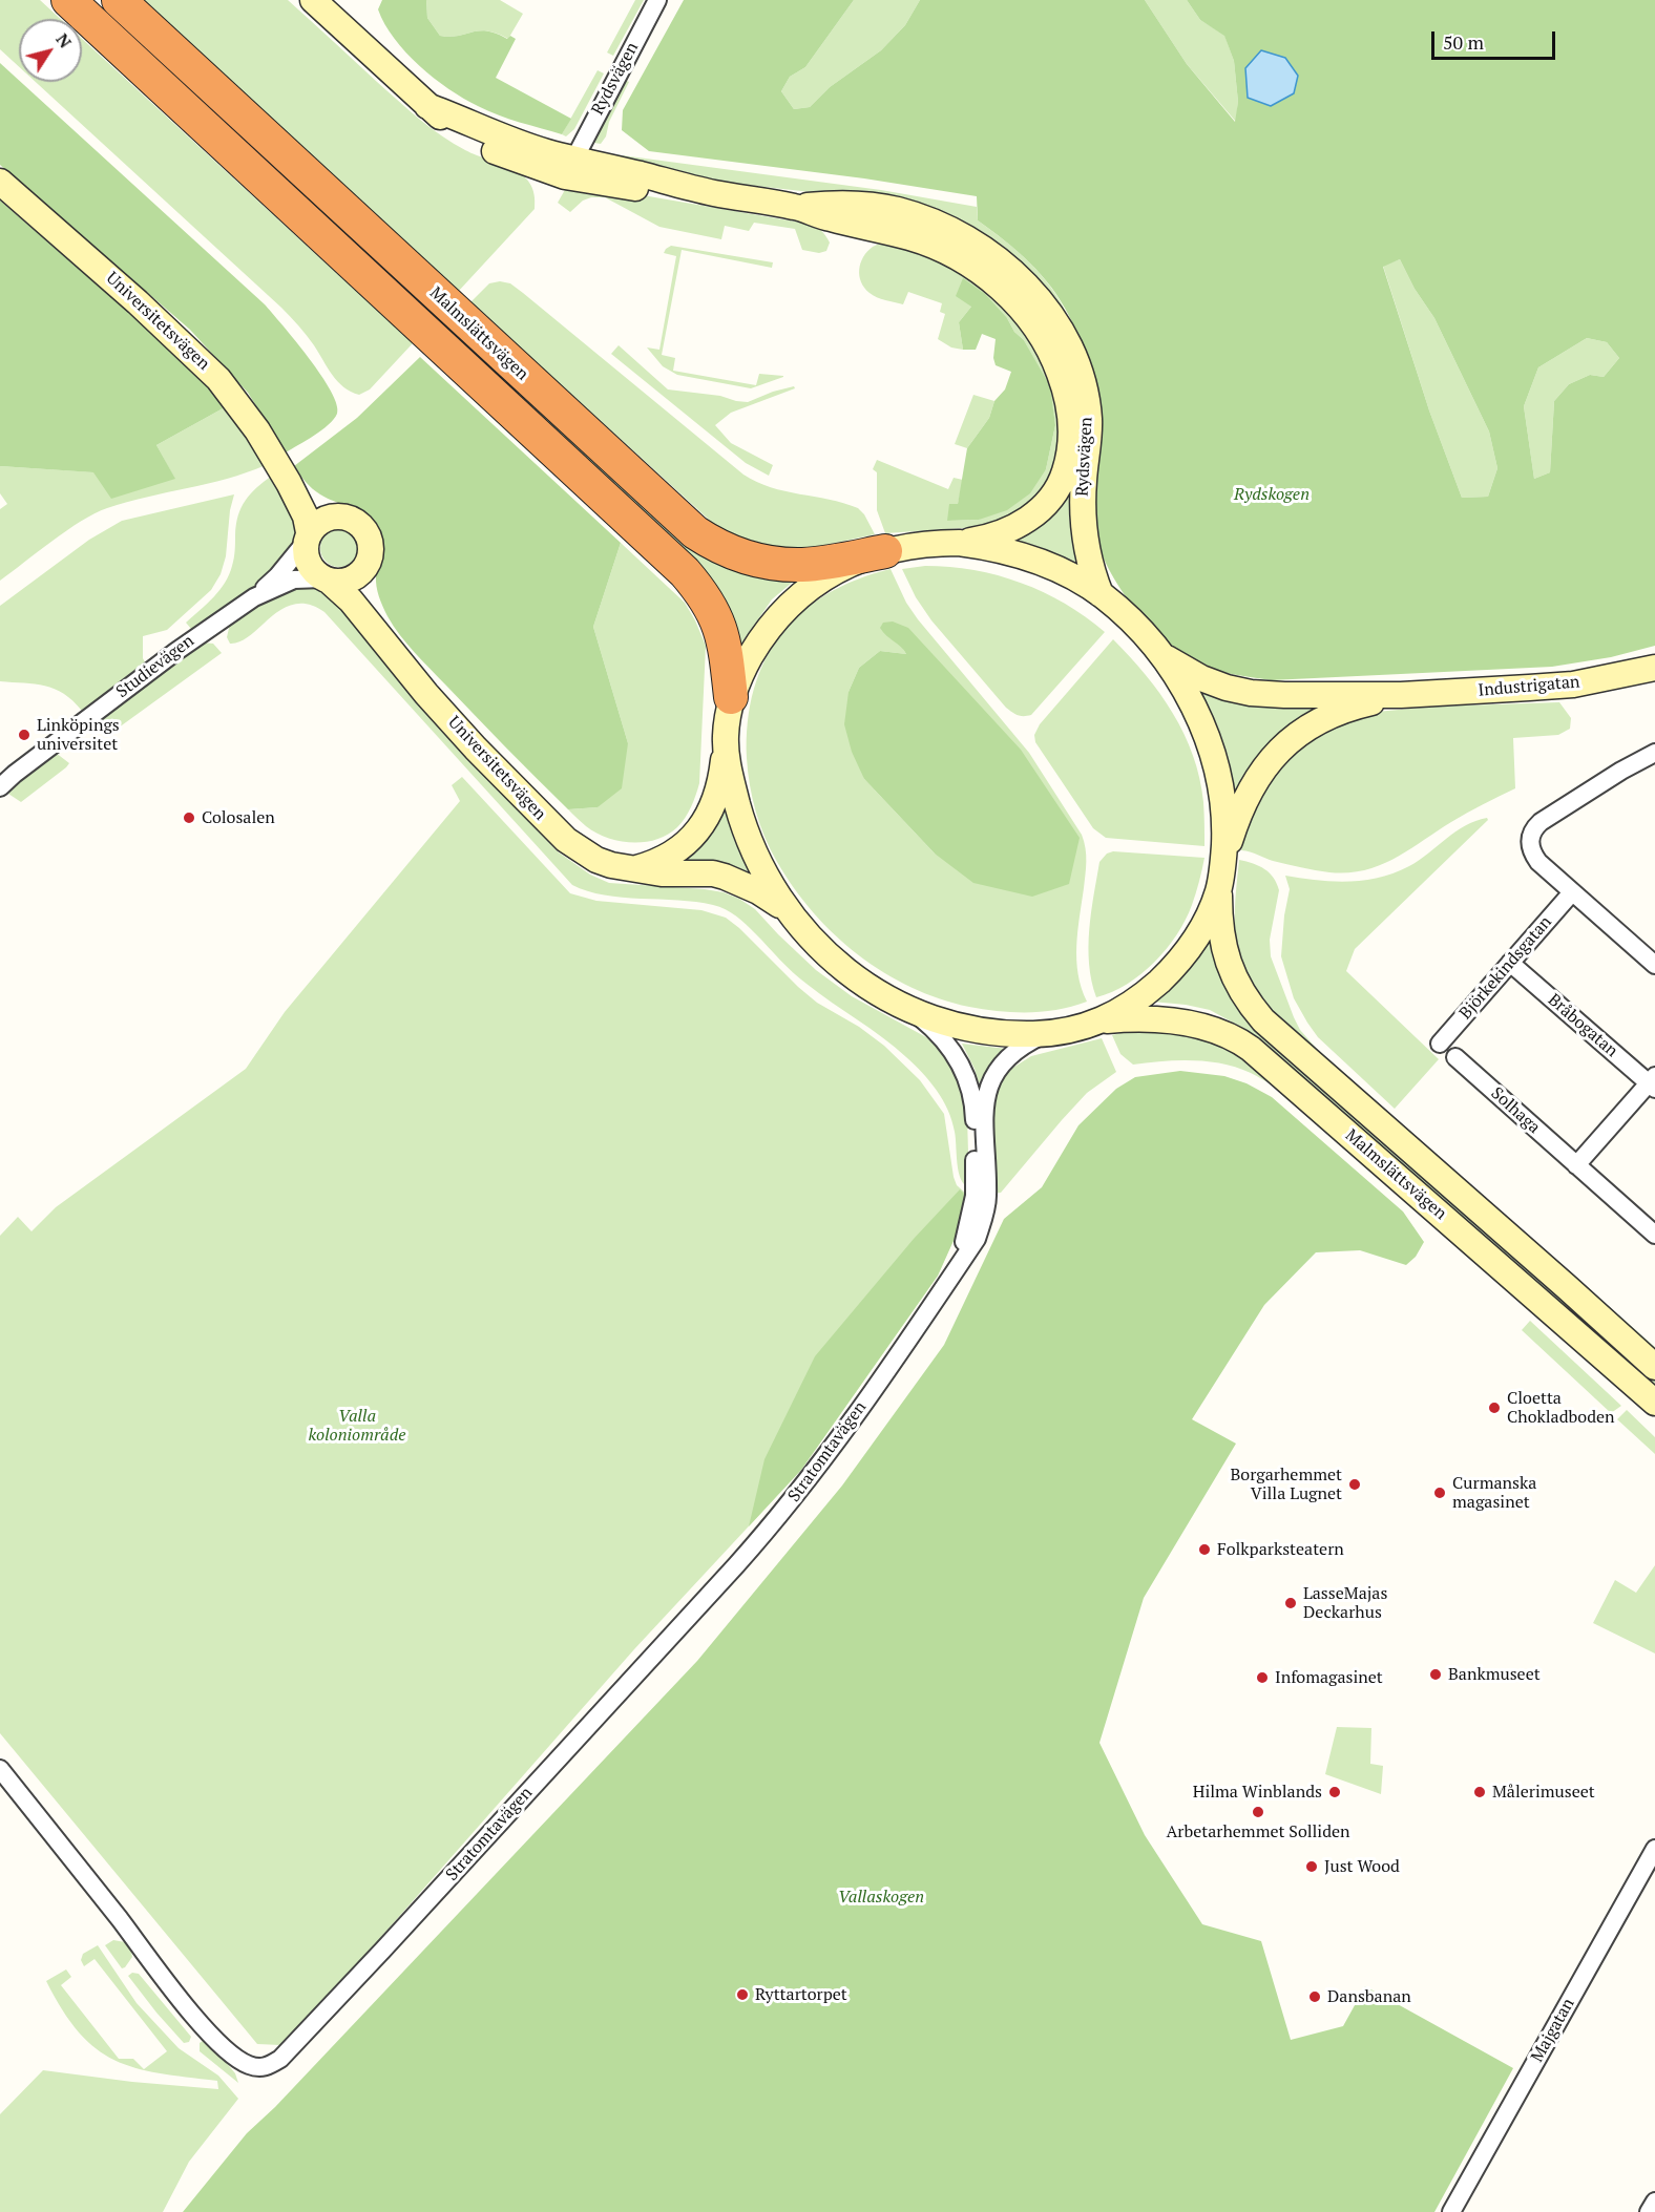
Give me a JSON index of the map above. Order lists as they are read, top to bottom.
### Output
{
  "streets": {
    "highway": ["Malmslättsvägen"],
    "main road": ["Rydsvägen", "Universitetsvägen", "Industrigatan"],
    "street": [
      "Studievägen",
      "Björkekindsgatan",
      "Bråbogatan",
      "Solhaga",
      "Stratomtavägen",
      "Majgatan"
    ]
  },
  "crossings": [
    ["Universitetsvägen", "Studievägen"],
    ["Björkekindsgatan", "Bråbogatan"]
  ],
  "parks": ["Rydskogen", "Valla koloniområde", "Vallaskogen"],
  "places": [
    "Linköpings universitet",
    "Colosalen",
    "Cloetta Chokladboden",
    "Borgarhemmet Villa Lugnet",
    "Curmanska magasinet",
    "Folkparksteatern",
    "LasseMajas Deckarhus",
    "Bankmuseet",
    "Infomagasinet",
    "Hilma Winblands",
    "Målerimuseet",
    "Arbetarhemmet Solliden",
    "Just Wood",
    "Ryttartorpet",
    "Dansbanan"
  ],
  "scale_bar": "50 m",
  "north": "top right"
}
